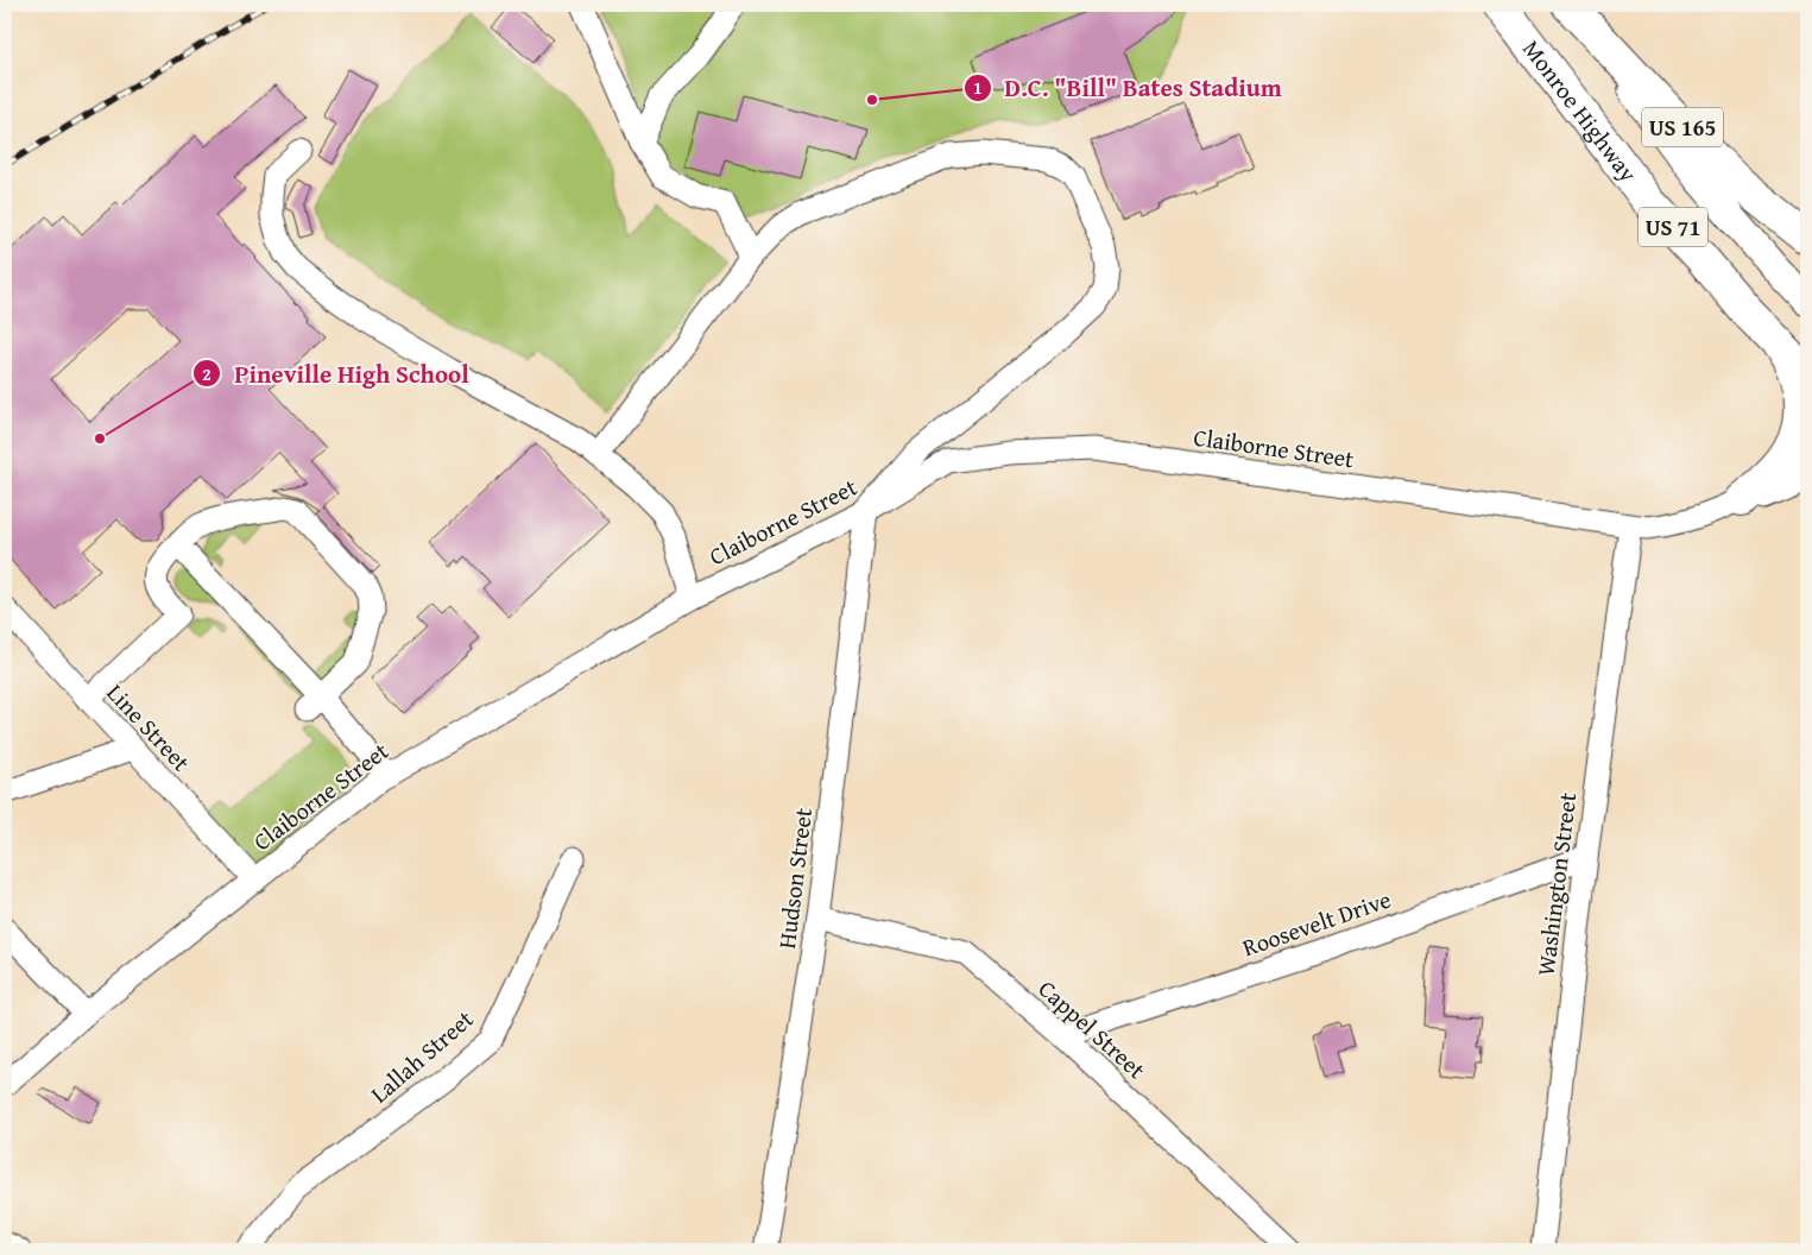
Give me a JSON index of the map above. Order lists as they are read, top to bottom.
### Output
{
  "streets": {
    "highway": ["Monroe Highway", "US 165", "US 71"],
    "street": [
      "Claiborne Street",
      "Line Street",
      "Hudson Street",
      "Washington Street",
      "Roosevelt Drive",
      "Cappel Street",
      "Lallah Street"
    ]
  },
  "crossings": [
    ["US 165", "US 71"],
    ["Claiborne Street", "Line Street"],
    ["Claiborne Street", "Hudson Street"],
    ["Claiborne Street", "Washington Street"],
    ["Hudson Street", "Cappel Street"],
    ["Washington Street", "Roosevelt Drive"],
    ["Roosevelt Drive", "Cappel Street"]
  ],
  "places": ["D.C. \"Bill\" Bates Stadium", "Pineville High School"]
}
